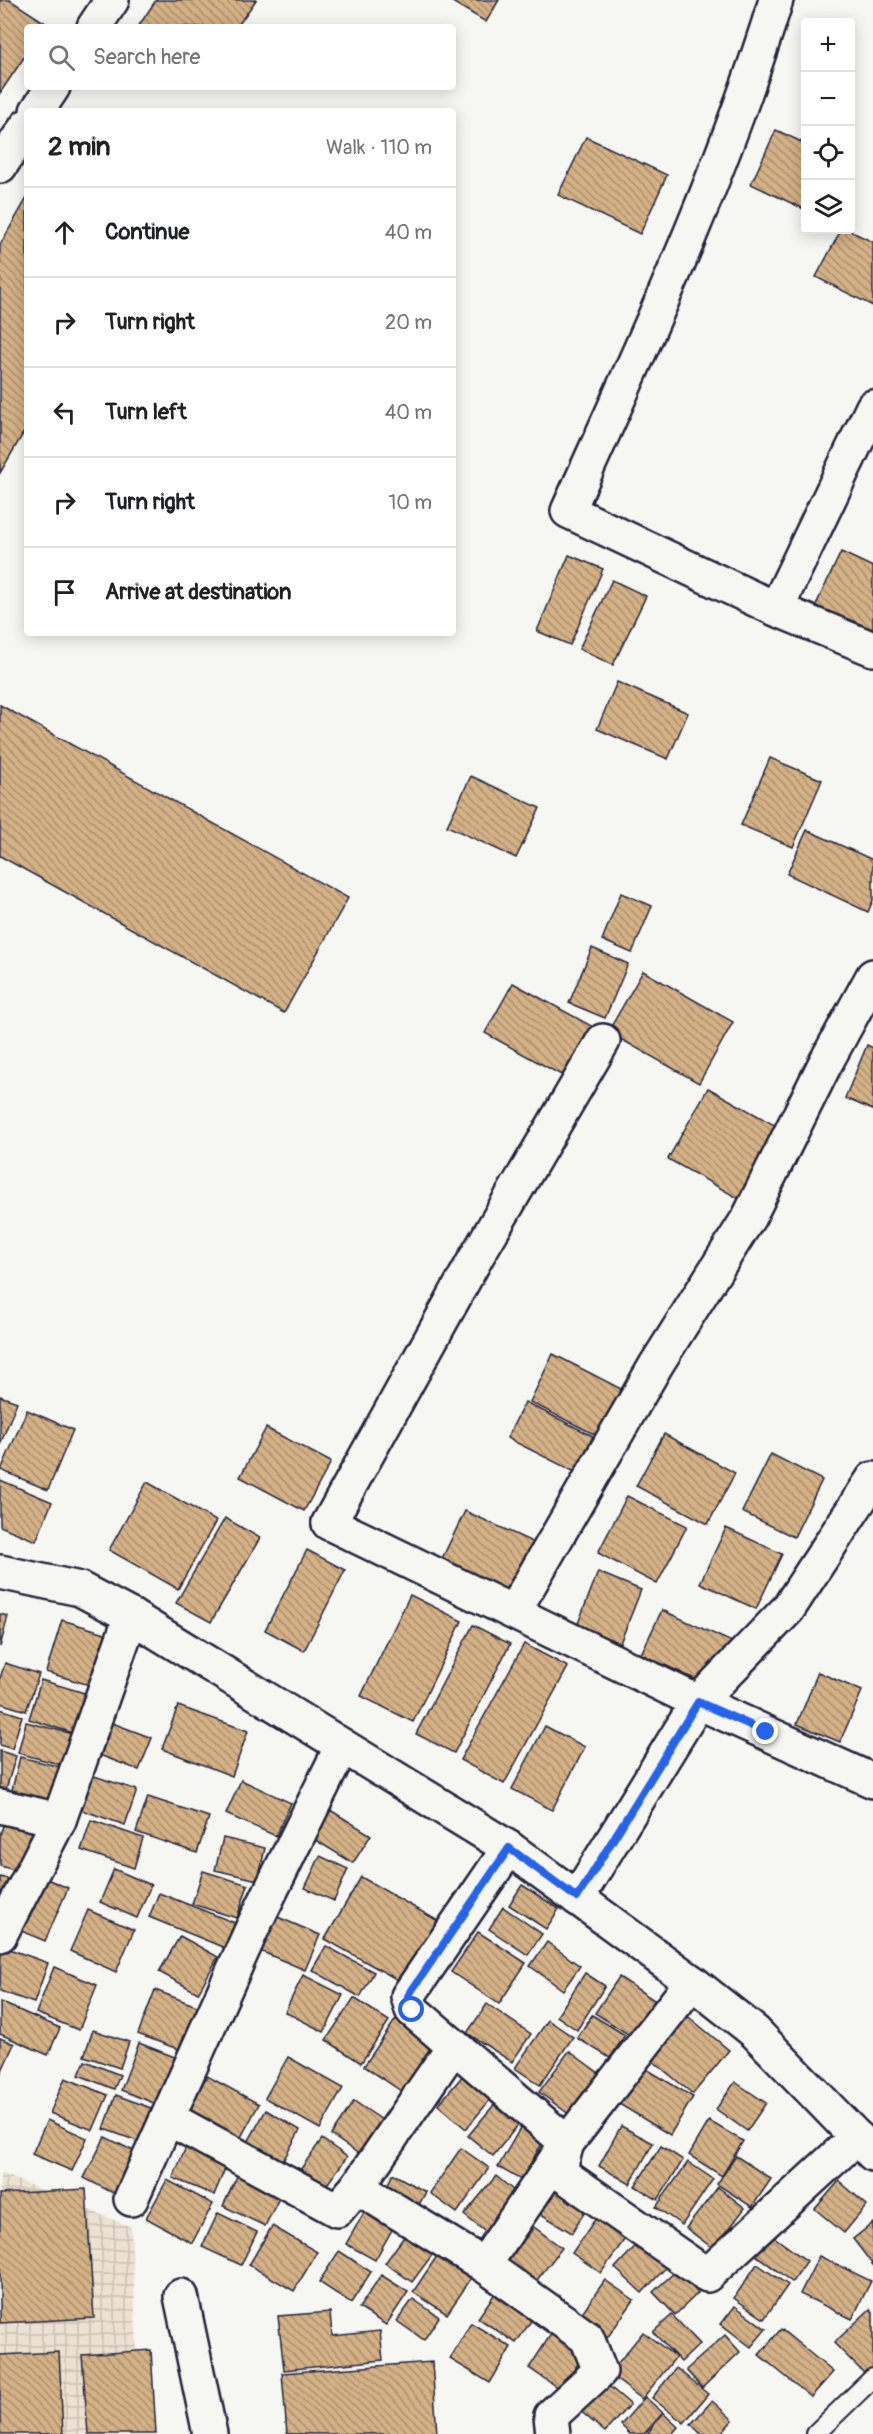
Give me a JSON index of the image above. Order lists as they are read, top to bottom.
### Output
{
  "page": {
    "map_buttons": ["+", "−"],
    "search": "Search here",
    "heading": ["2 min", "Walk · 110 m"],
    "list": [
      ["Continue", "40 m"],
      ["Turn right", "20 m"],
      ["Turn left", "40 m"],
      ["Turn right", "10 m"],
      "Arrive at destination"
    ]
  }
}
